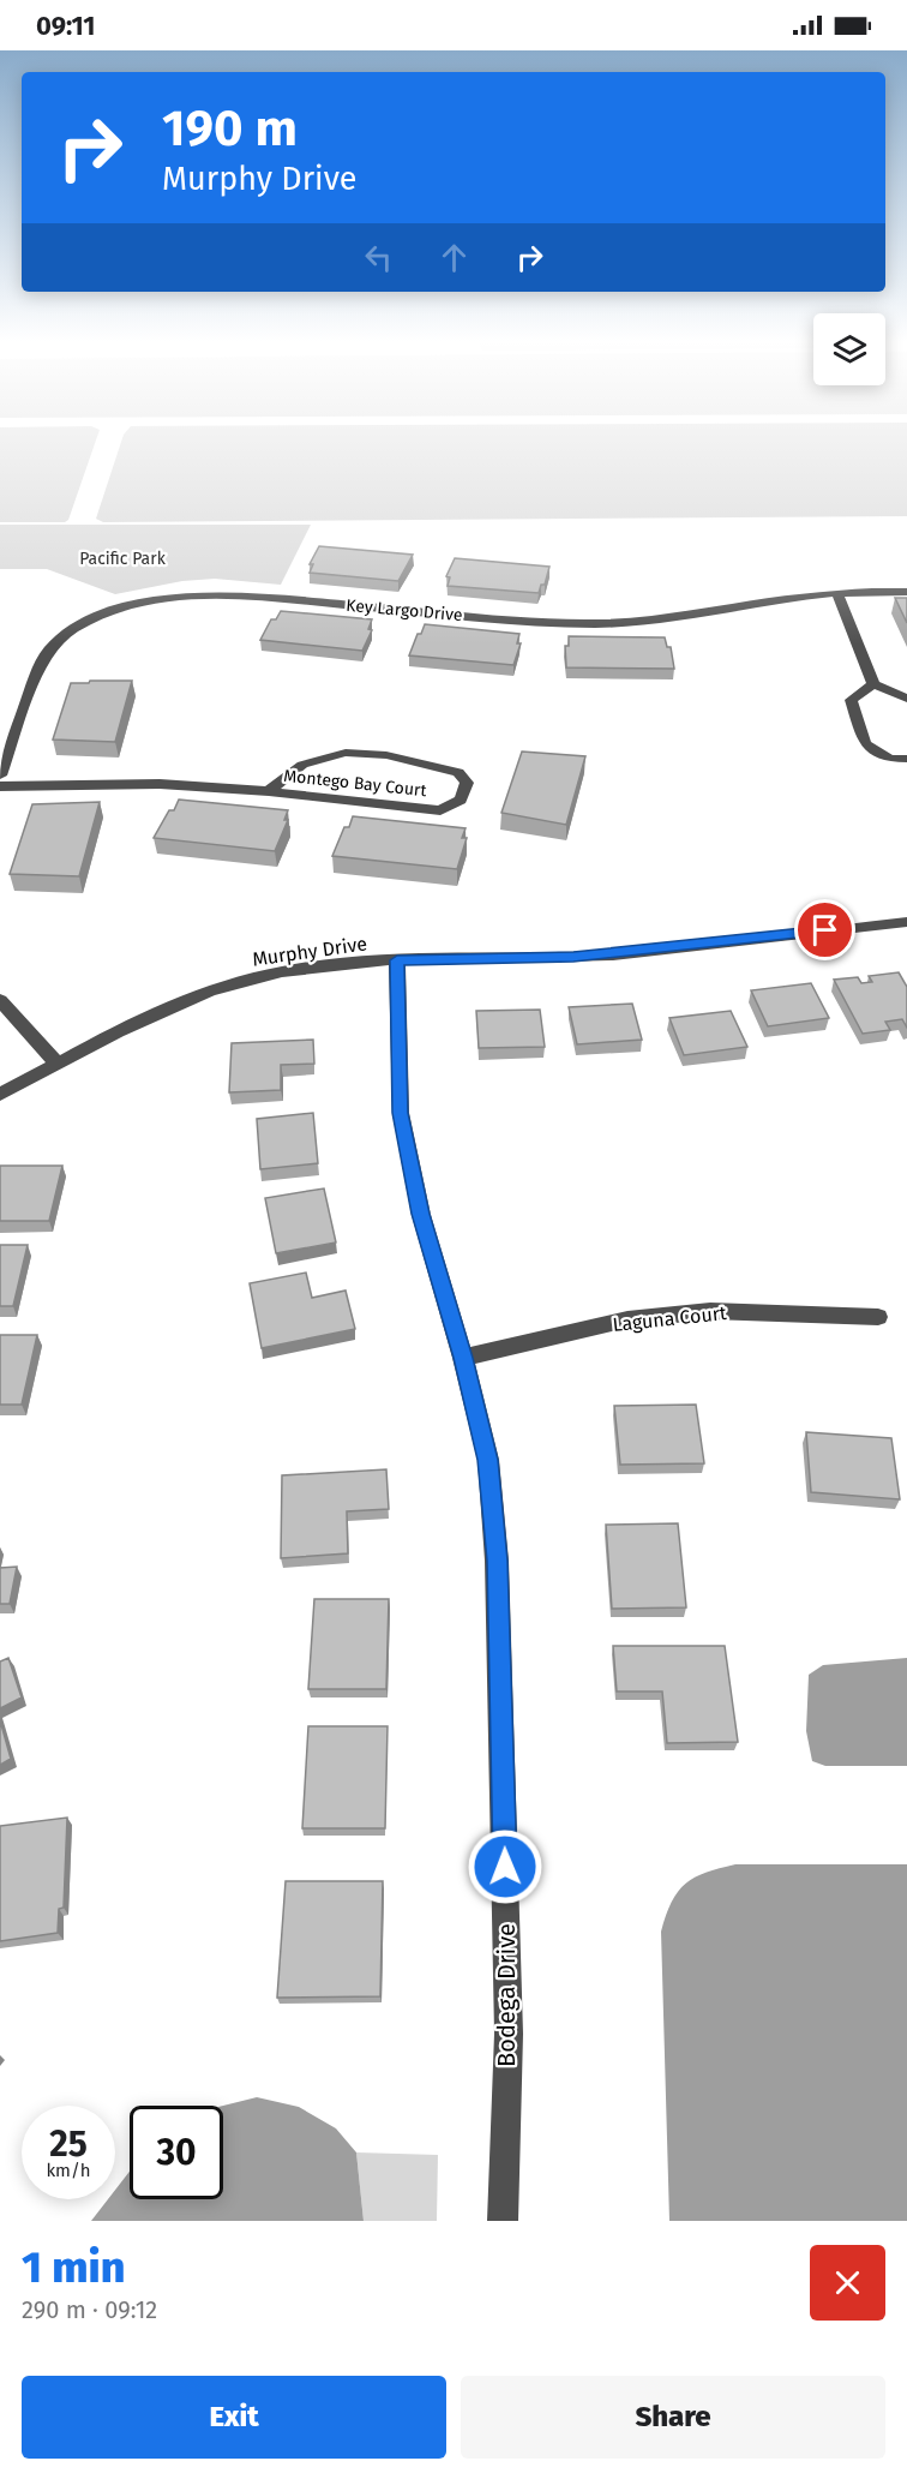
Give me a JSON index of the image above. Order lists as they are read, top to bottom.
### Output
{
  "streets": {
    "street": [
      "Key Largo Drive",
      "Montego Bay Court",
      "Murphy Drive",
      "Laguna Court",
      "Bodega Drive"
    ]
  },
  "crossings": [
    ["Murphy Drive", "Bodega Drive"],
    ["Laguna Court", "Bodega Drive"]
  ],
  "parks": ["Pacific Park"],
  "page": {
    "status": "09:11",
    "turn": ["190 m", "Murphy Drive"],
    "speed": "25 km/h",
    "limit": "30",
    "heading": ["1 min", "290 m · 09:12"],
    "buttons": ["Exit", "Share"]
  }
}
